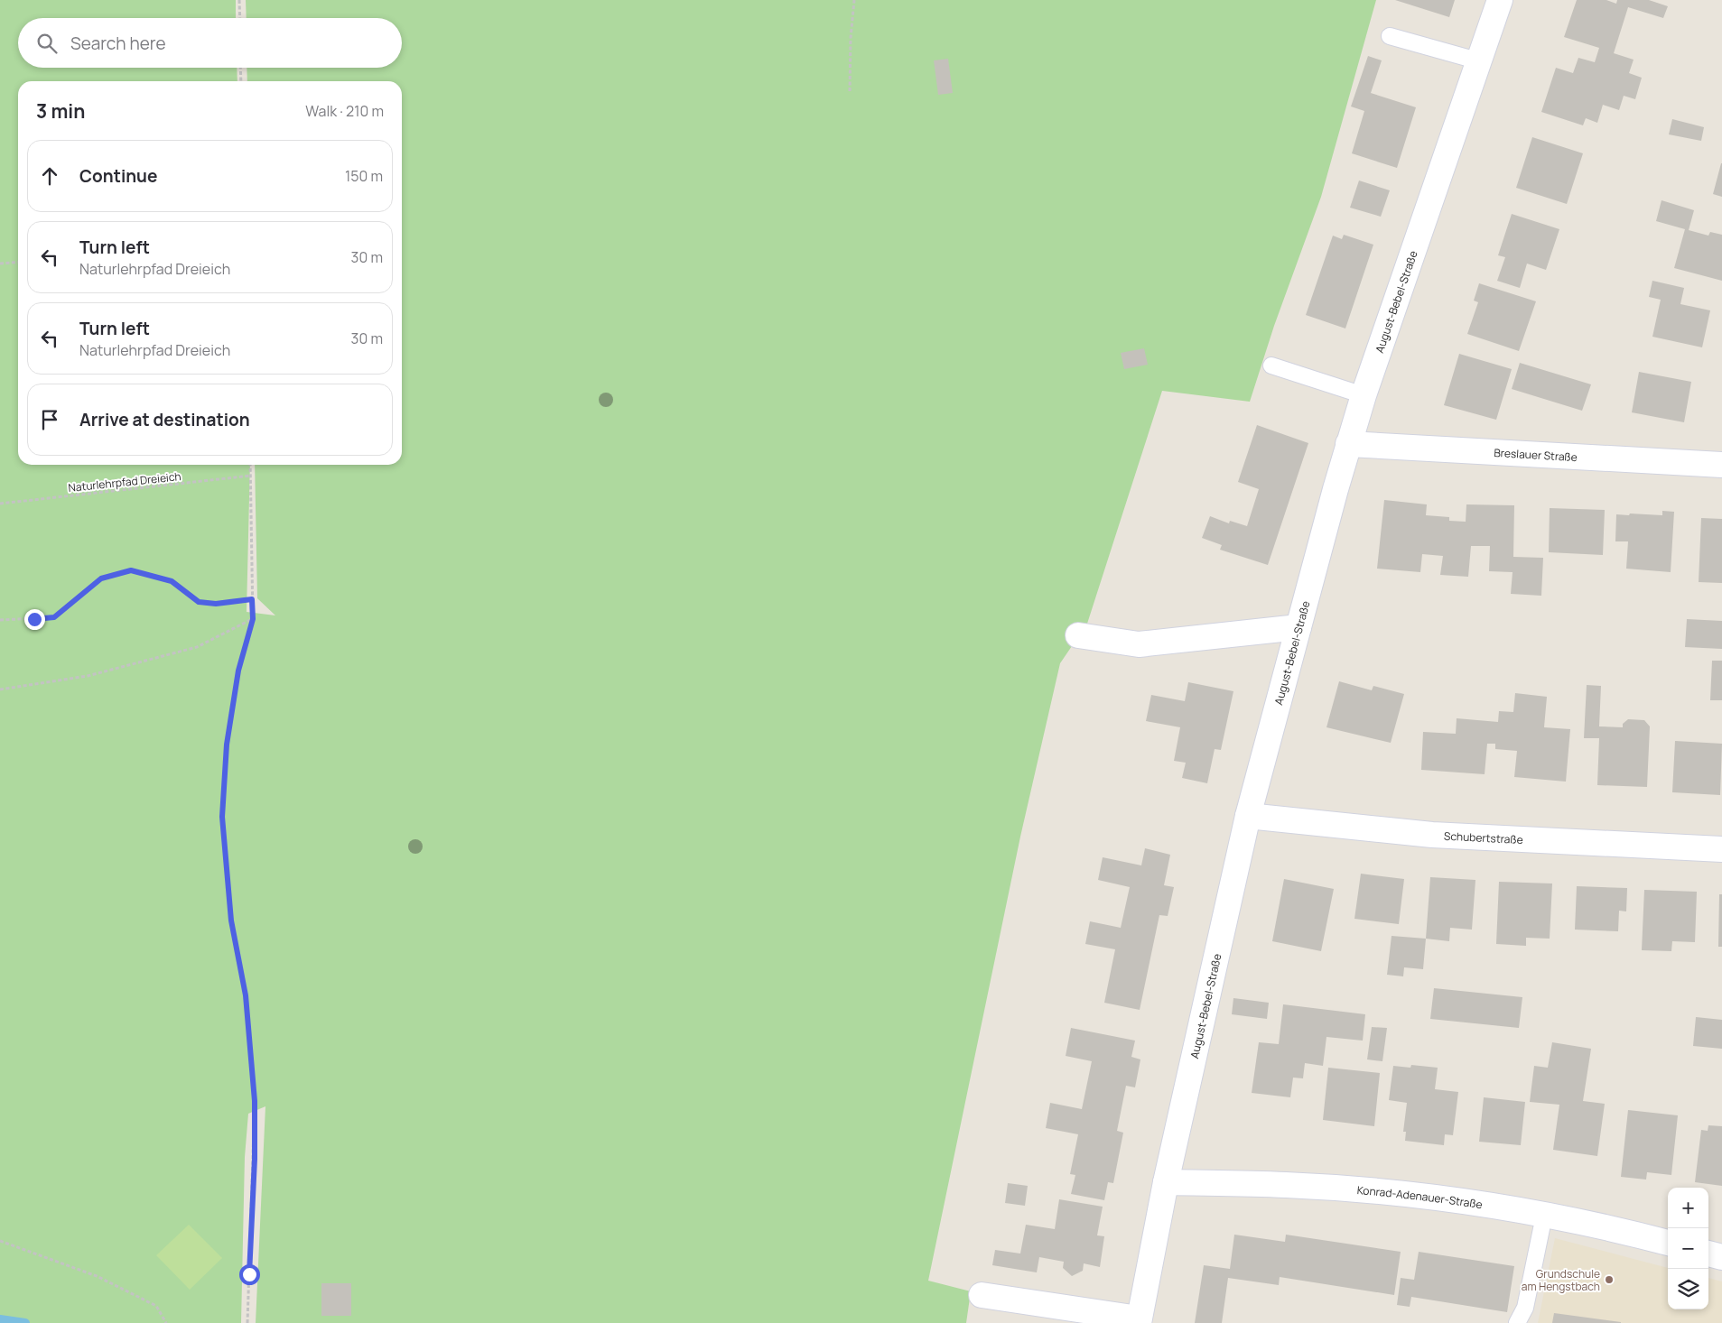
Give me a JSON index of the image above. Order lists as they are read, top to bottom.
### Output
{
  "streets": {
    "street": [
      "August-Bebel-Straße",
      "Breslauer Straße",
      "Schubertstraße",
      "Konrad-Adenauer-Straße"
    ],
    "path": ["Naturlehrpfad Dreieich"]
  },
  "crossings": [
    ["August-Bebel-Straße", "Breslauer Straße"],
    ["August-Bebel-Straße", "Schubertstraße"],
    ["August-Bebel-Straße", "Konrad-Adenauer-Straße"]
  ],
  "places": ["Grundschule am Hengstbach"],
  "page": {
    "search": "Search here",
    "heading": ["3 min", "Walk · 210 m"],
    "list": [
      ["Continue", "150 m"],
      ["Turn left", "Naturlehrpfad Dreieich", "30 m"],
      ["Turn left", "Naturlehrpfad Dreieich", "30 m"],
      "Arrive at destination"
    ],
    "map_buttons": ["+", "−"]
  }
}
